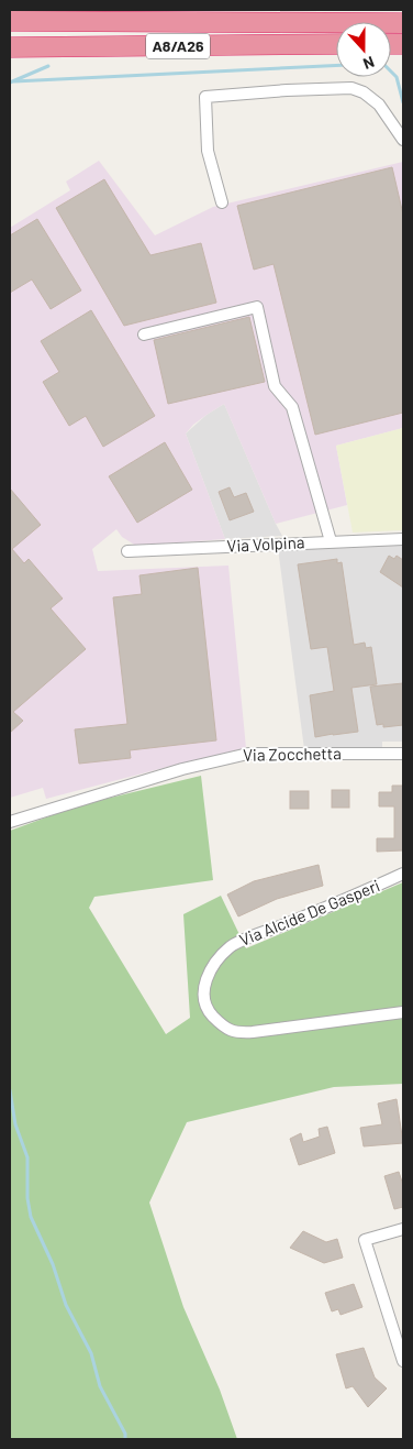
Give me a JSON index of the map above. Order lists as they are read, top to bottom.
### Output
{
  "streets": {
    "highway": ["A8/A26"],
    "street": ["Via Volpina", "Via Zocchetta", "Via Alcide De Gasperi"]
  },
  "north": "bottom"
}
